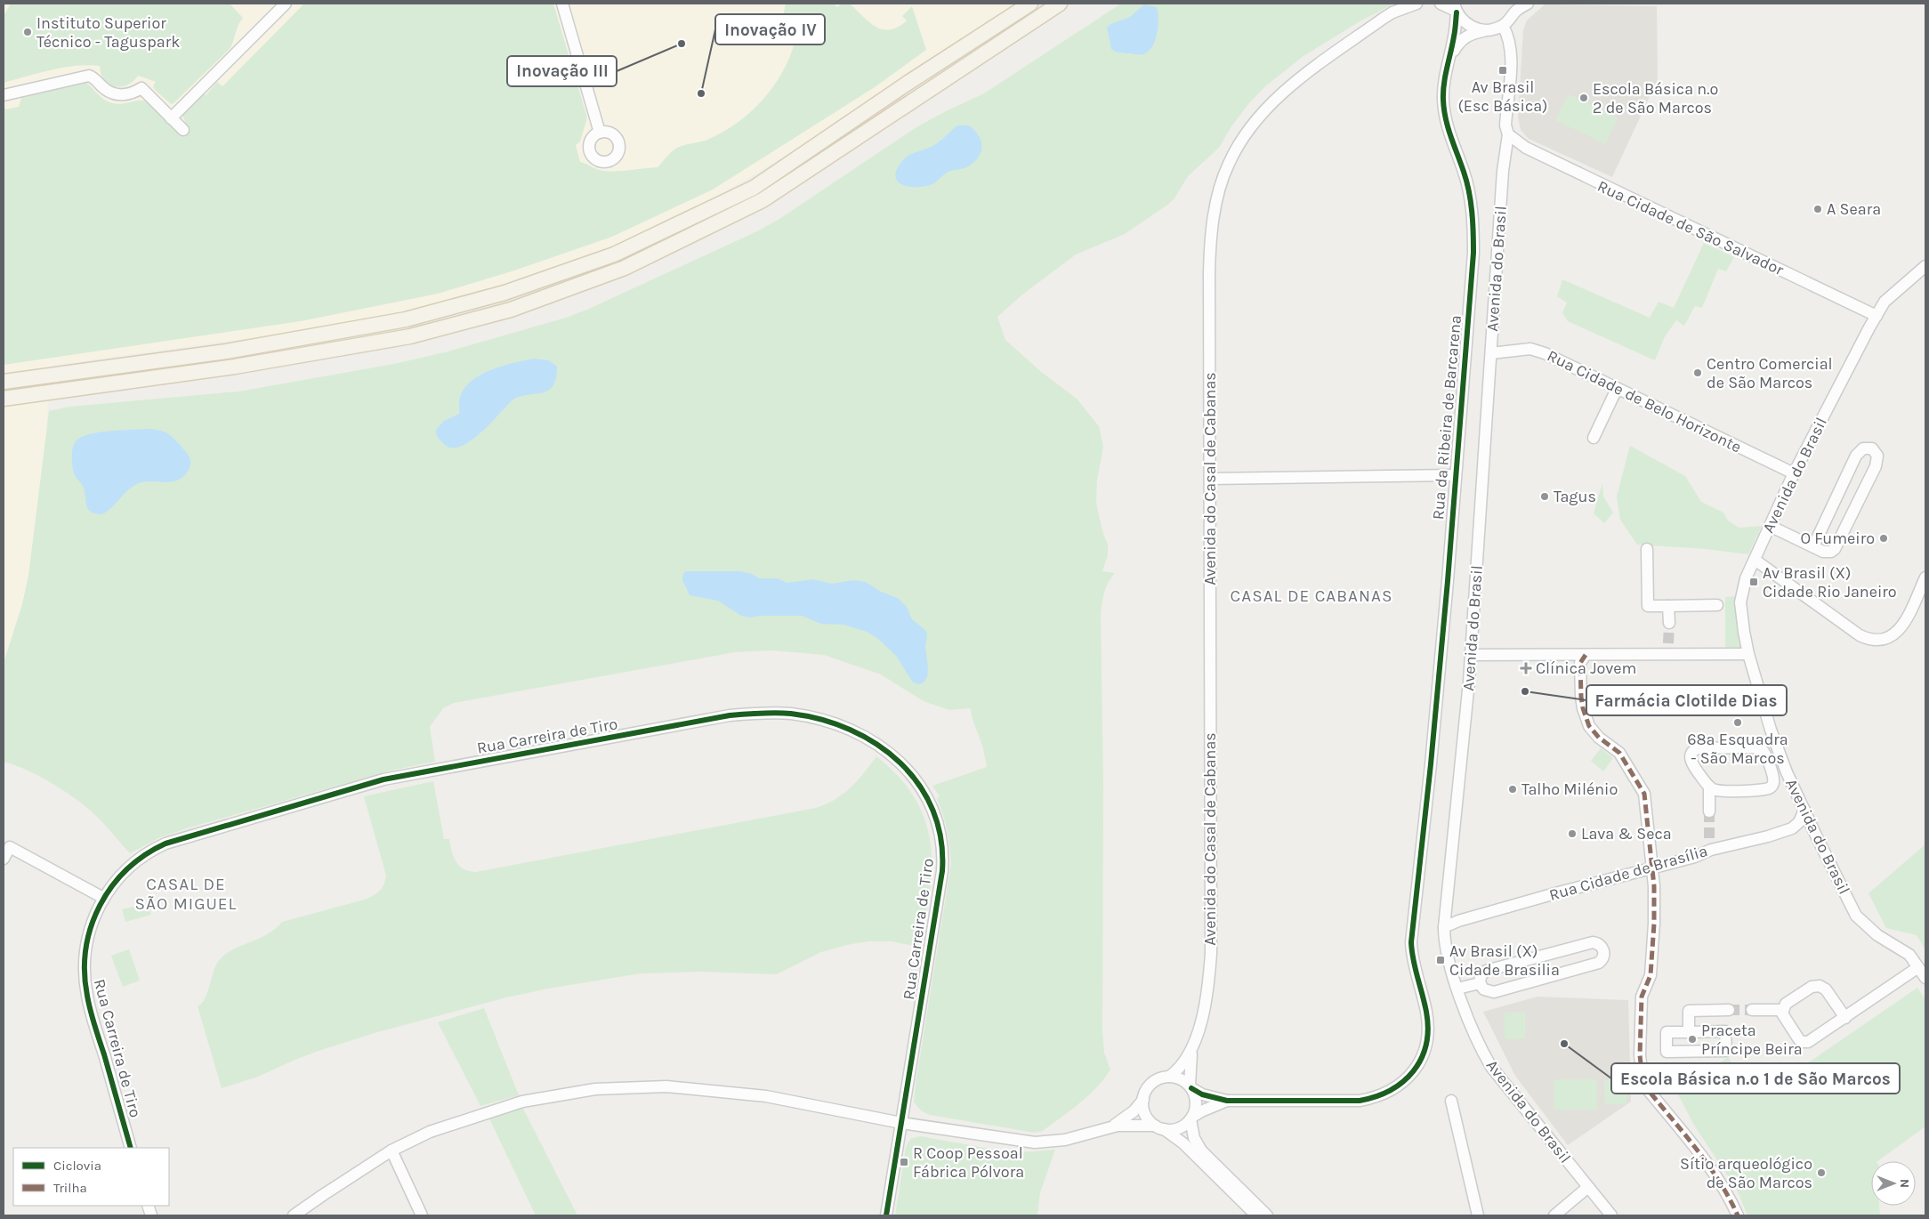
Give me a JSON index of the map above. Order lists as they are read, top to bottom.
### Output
{
  "streets": {
    "street": [
      "Rua Cidade de São Salvador",
      "Avenida do Brasil",
      "Rua Cidade de Belo Horizonte",
      "Rua da Ribeira de Barcarena",
      "Avenida do Casal de Cabanas",
      "Rua Carreira de Tiro",
      "Rua Cidade de Brasília"
    ]
  },
  "crossings": [
    ["Rua Cidade de São Salvador", "Avenida do Brasil"],
    ["Avenida do Brasil", "Rua Cidade de Belo Horizonte"],
    ["Avenida do Brasil", "Rua da Ribeira de Barcarena"],
    ["Avenida do Brasil", "Rua Cidade de Brasília"],
    ["Rua da Ribeira de Barcarena", "Avenida do Casal de Cabanas"],
    ["Avenida do Casal de Cabanas", "Rua Carreira de Tiro"]
  ],
  "districts": ["CASAL DE CABANAS", "CASAL DE SÃO MIGUEL"],
  "places": {
    "other": [
      "Instituto Superior Técnico - Taguspark",
      "Inovação III",
      "Inovação IV",
      "Escola Básica n.º 2 de São Marcos",
      "A Seara",
      "Centro Comercial de São Marcos",
      "Tagus",
      "O Fumeiro",
      "Farmácia Clotilde Dias",
      "68ª Esquadra - São Marcos",
      "Talho Milénio",
      "Lava & Seca",
      "Praceta Príncipe Beira",
      "Escola Básica n.º 1 de São Marcos",
      "Sítio arqueológico de São Marcos"
    ],
    "transit": [
      "Av Brasil (Esc Básica)",
      "Av Brasil (X) Cidade Rio Janeiro",
      "Av Brasil (X) Cidade Brasilia",
      "R Coop Pessoal Fábrica Pólvora"
    ],
    "health": ["Clínica Jovem"]
  },
  "legend": ["Ciclovia", "Trilha"],
  "north": "right"
}
